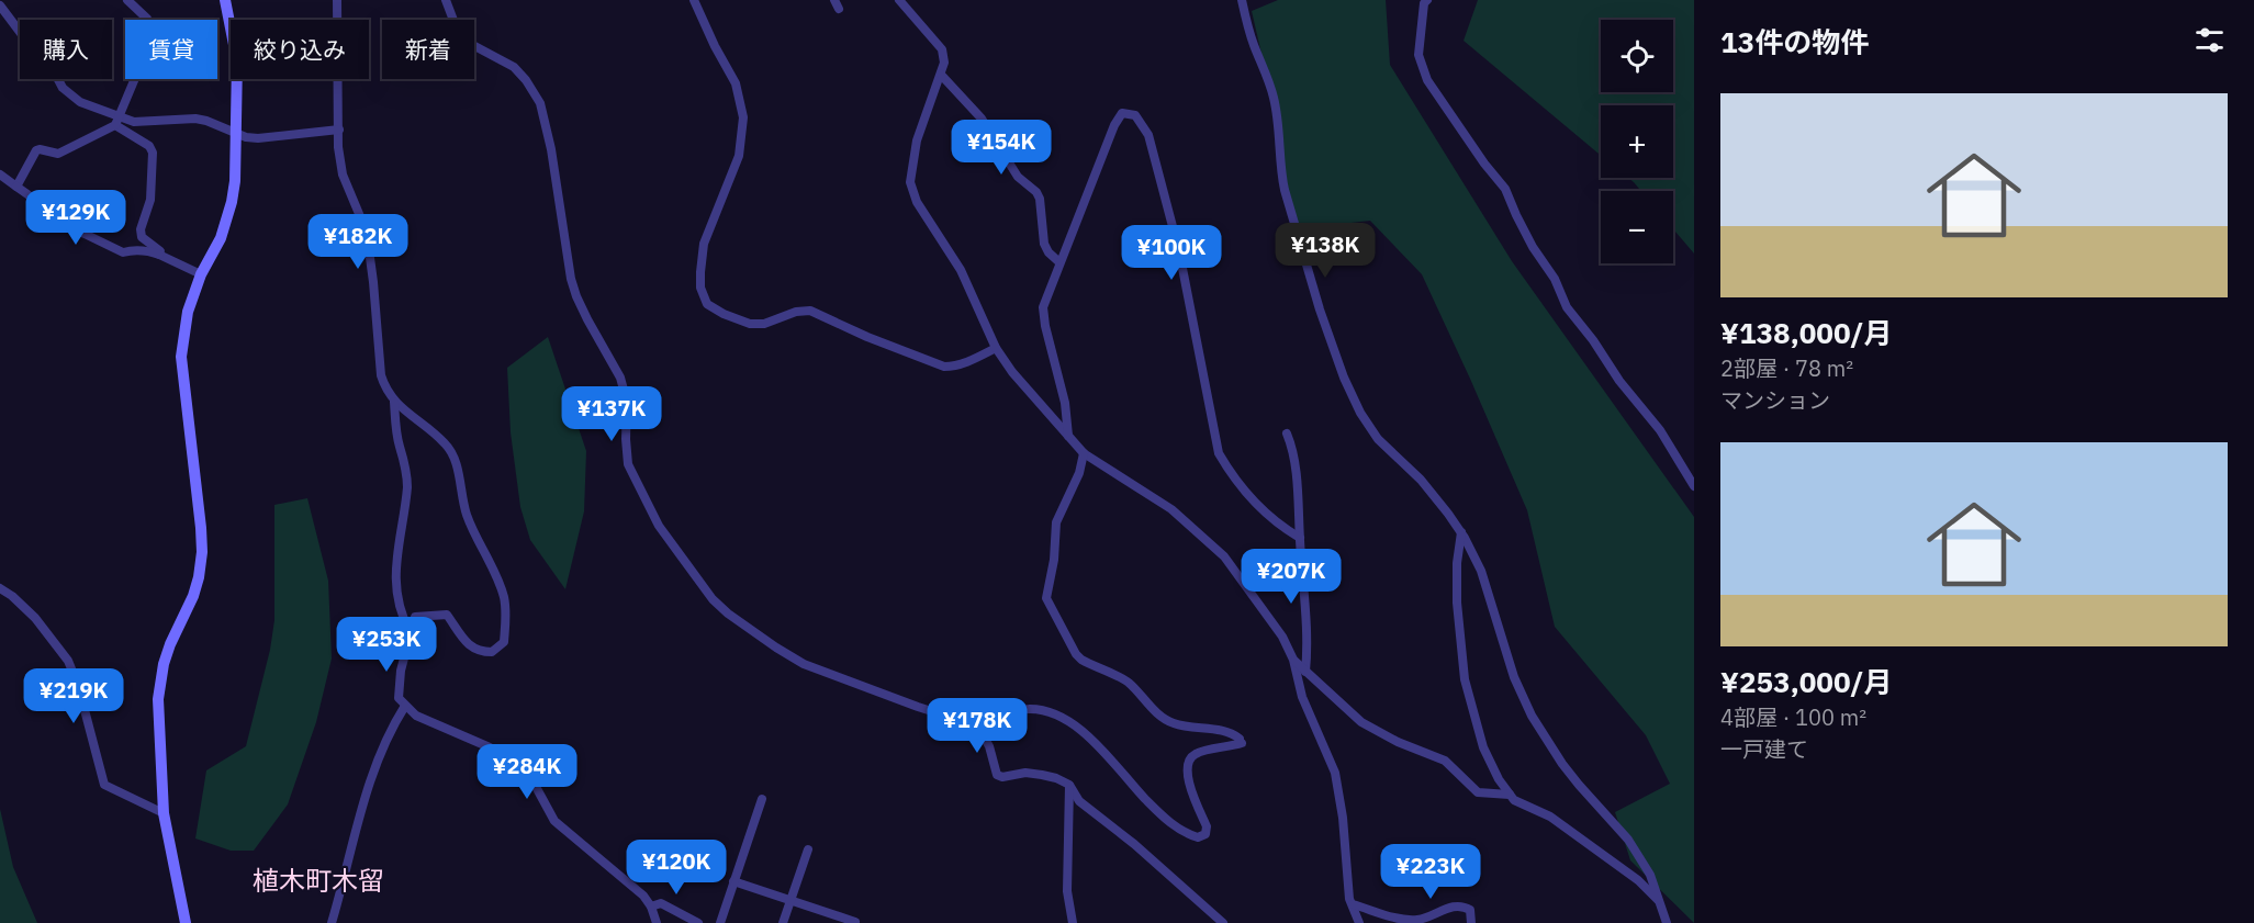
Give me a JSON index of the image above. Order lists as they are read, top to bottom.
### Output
{
  "districts": ["植木町木留"],
  "page": {
    "heading": "13件の物件",
    "map_buttons": ["+", "−"],
    "chip": [
      "購入",
      "賃貸",
      "絞り込み",
      "新着"
    ],
    "list": [
      {
        "name": "¥138,000/月",
        "note": "2部屋 · 78 m² · マンション"
      },
      {
        "name": "¥253,000/月",
        "note": "4部屋 · 100 m² · 一戸建て"
      }
    ],
    "price": [
      "¥154K",
      "¥129K",
      "¥182K",
      "¥138K",
      "¥100K",
      "¥137K",
      "¥207K",
      "¥253K",
      "¥219K",
      "¥178K",
      "¥284K",
      "¥120K",
      "¥223K"
    ]
  }
}
